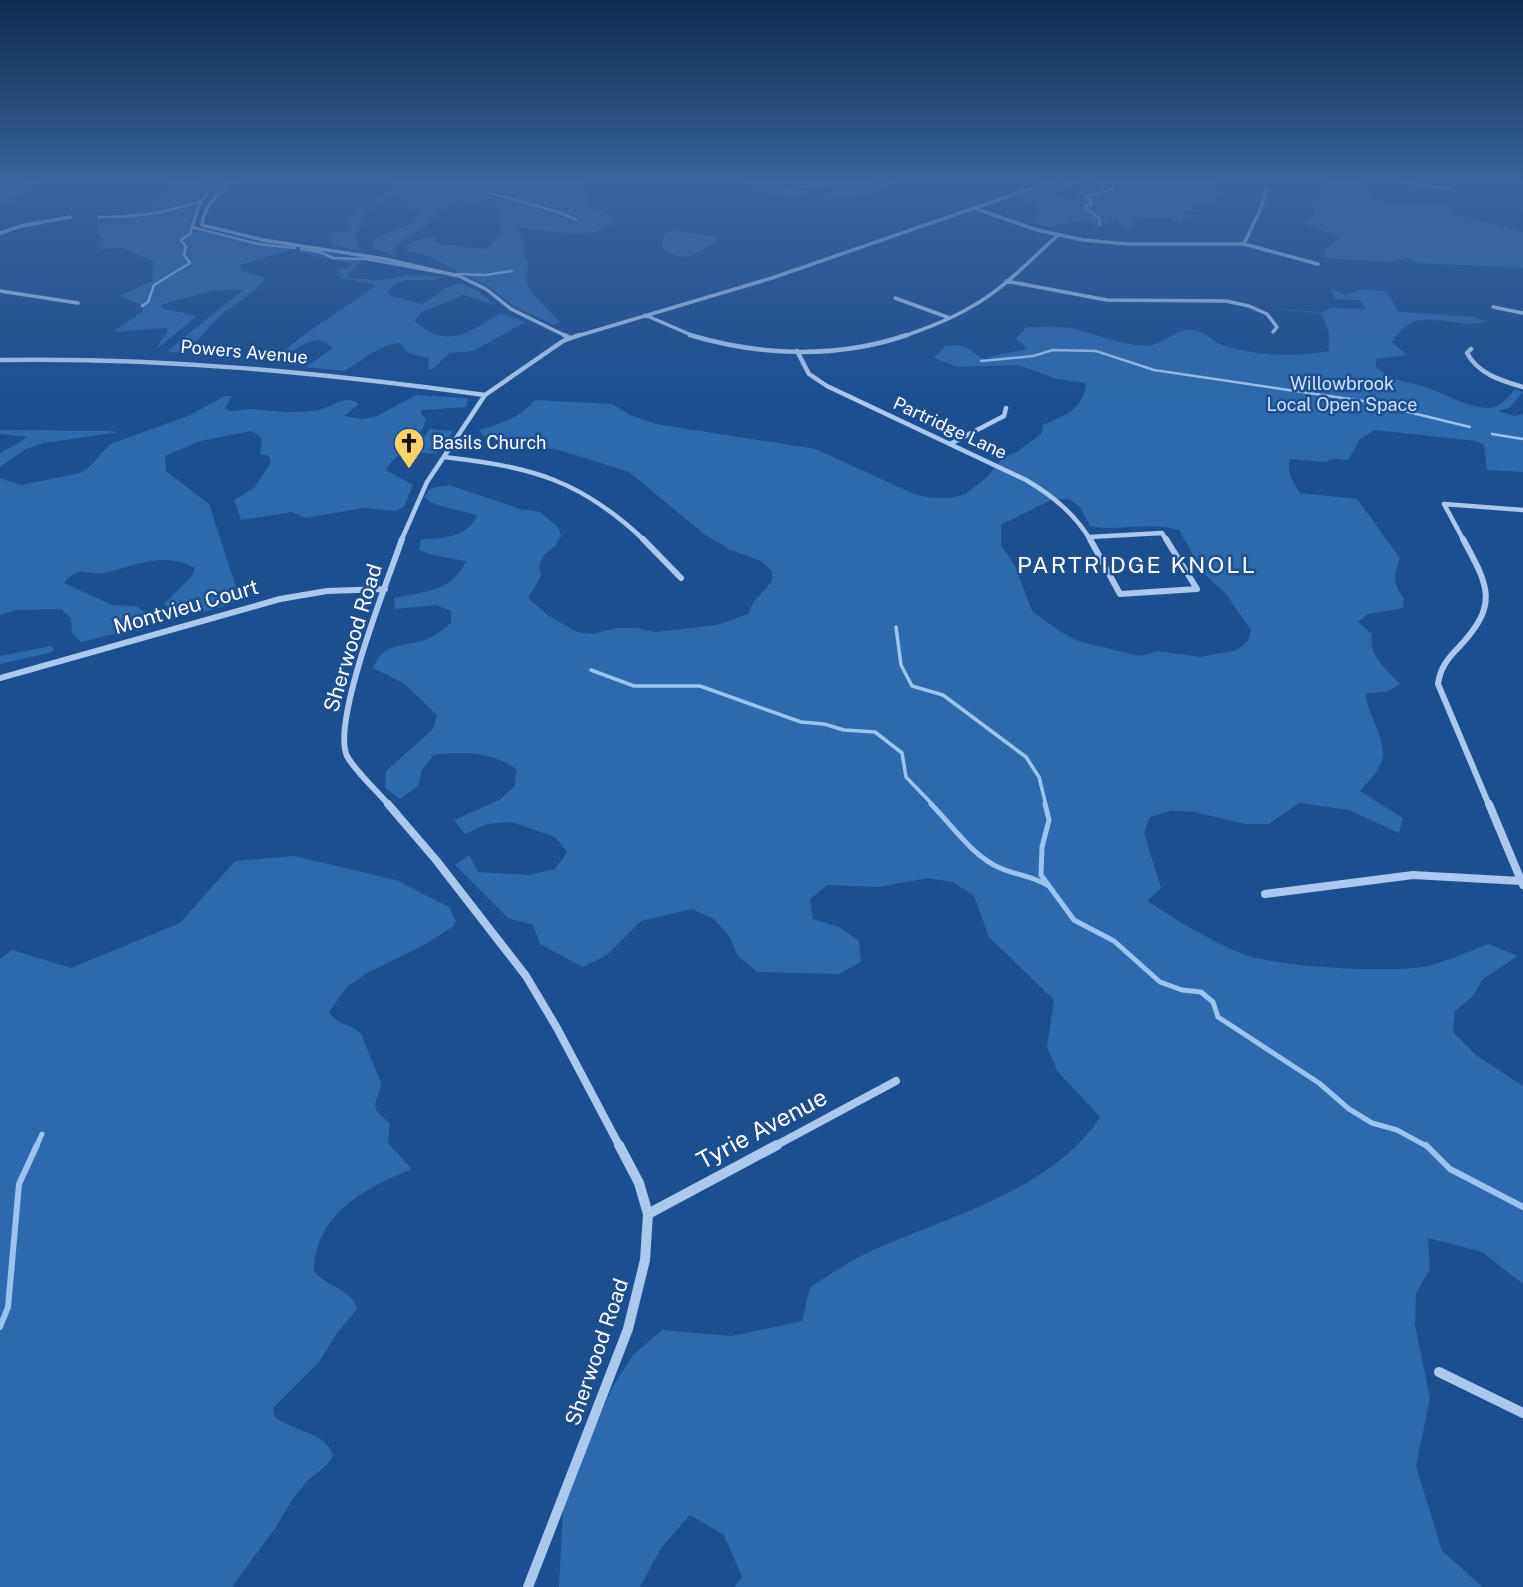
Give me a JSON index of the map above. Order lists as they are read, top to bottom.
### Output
{
  "streets": {
    "street": [
      "Powers Avenue",
      "Partridge Lane",
      "Montvieu Court",
      "Sherwood Road",
      "Tyrie Avenue"
    ]
  },
  "crossings": [
    ["Powers Avenue", "Sherwood Road"],
    ["Montvieu Court", "Sherwood Road"],
    ["Sherwood Road", "Tyrie Avenue"]
  ],
  "districts": ["PARTRIDGE KNOLL"],
  "parks": ["Willowbrook Local Open Space"],
  "places": {
    "church": ["Basils Church"]
  }
}
